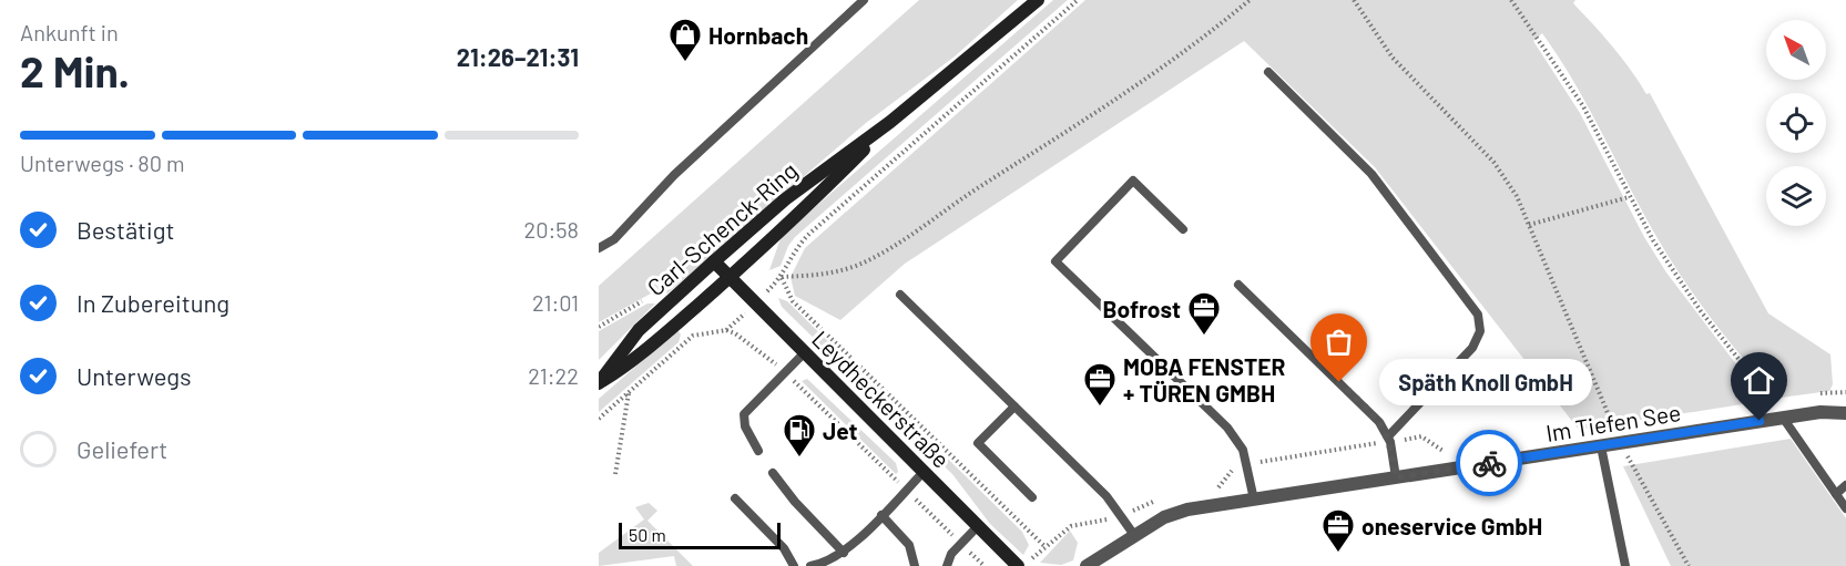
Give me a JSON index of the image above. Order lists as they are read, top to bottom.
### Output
{
  "streets": {
    "main road": ["Carl-Schenck-Ring", "Leydheckerstraße"],
    "street": ["Im Tiefen See"]
  },
  "crossings": [
    ["Carl-Schenck-Ring", "Leydheckerstraße"]
  ],
  "places": {
    "shop": ["Hornbach"],
    "office": ["Bofrost", "MOBA FENSTER + TÜREN GMBH", "oneservice GmbH"],
    "other": ["Späth Knoll GmbH"],
    "fuel station": ["Jet"]
  },
  "scale_bar": "50 m",
  "north": "top left",
  "page": {
    "heading": ["2 Min.", "Ankunft in", "21:26–21:31"],
    "bar": "Unterwegs · 80 m",
    "list": [
      ["Bestätigt", "20:58"],
      ["In Zubereitung", "21:01"],
      ["Unterwegs", "21:22"],
      "Geliefert"
    ],
    "bubble": "Späth Knoll GmbH",
    "scale": "50 m"
  }
}
